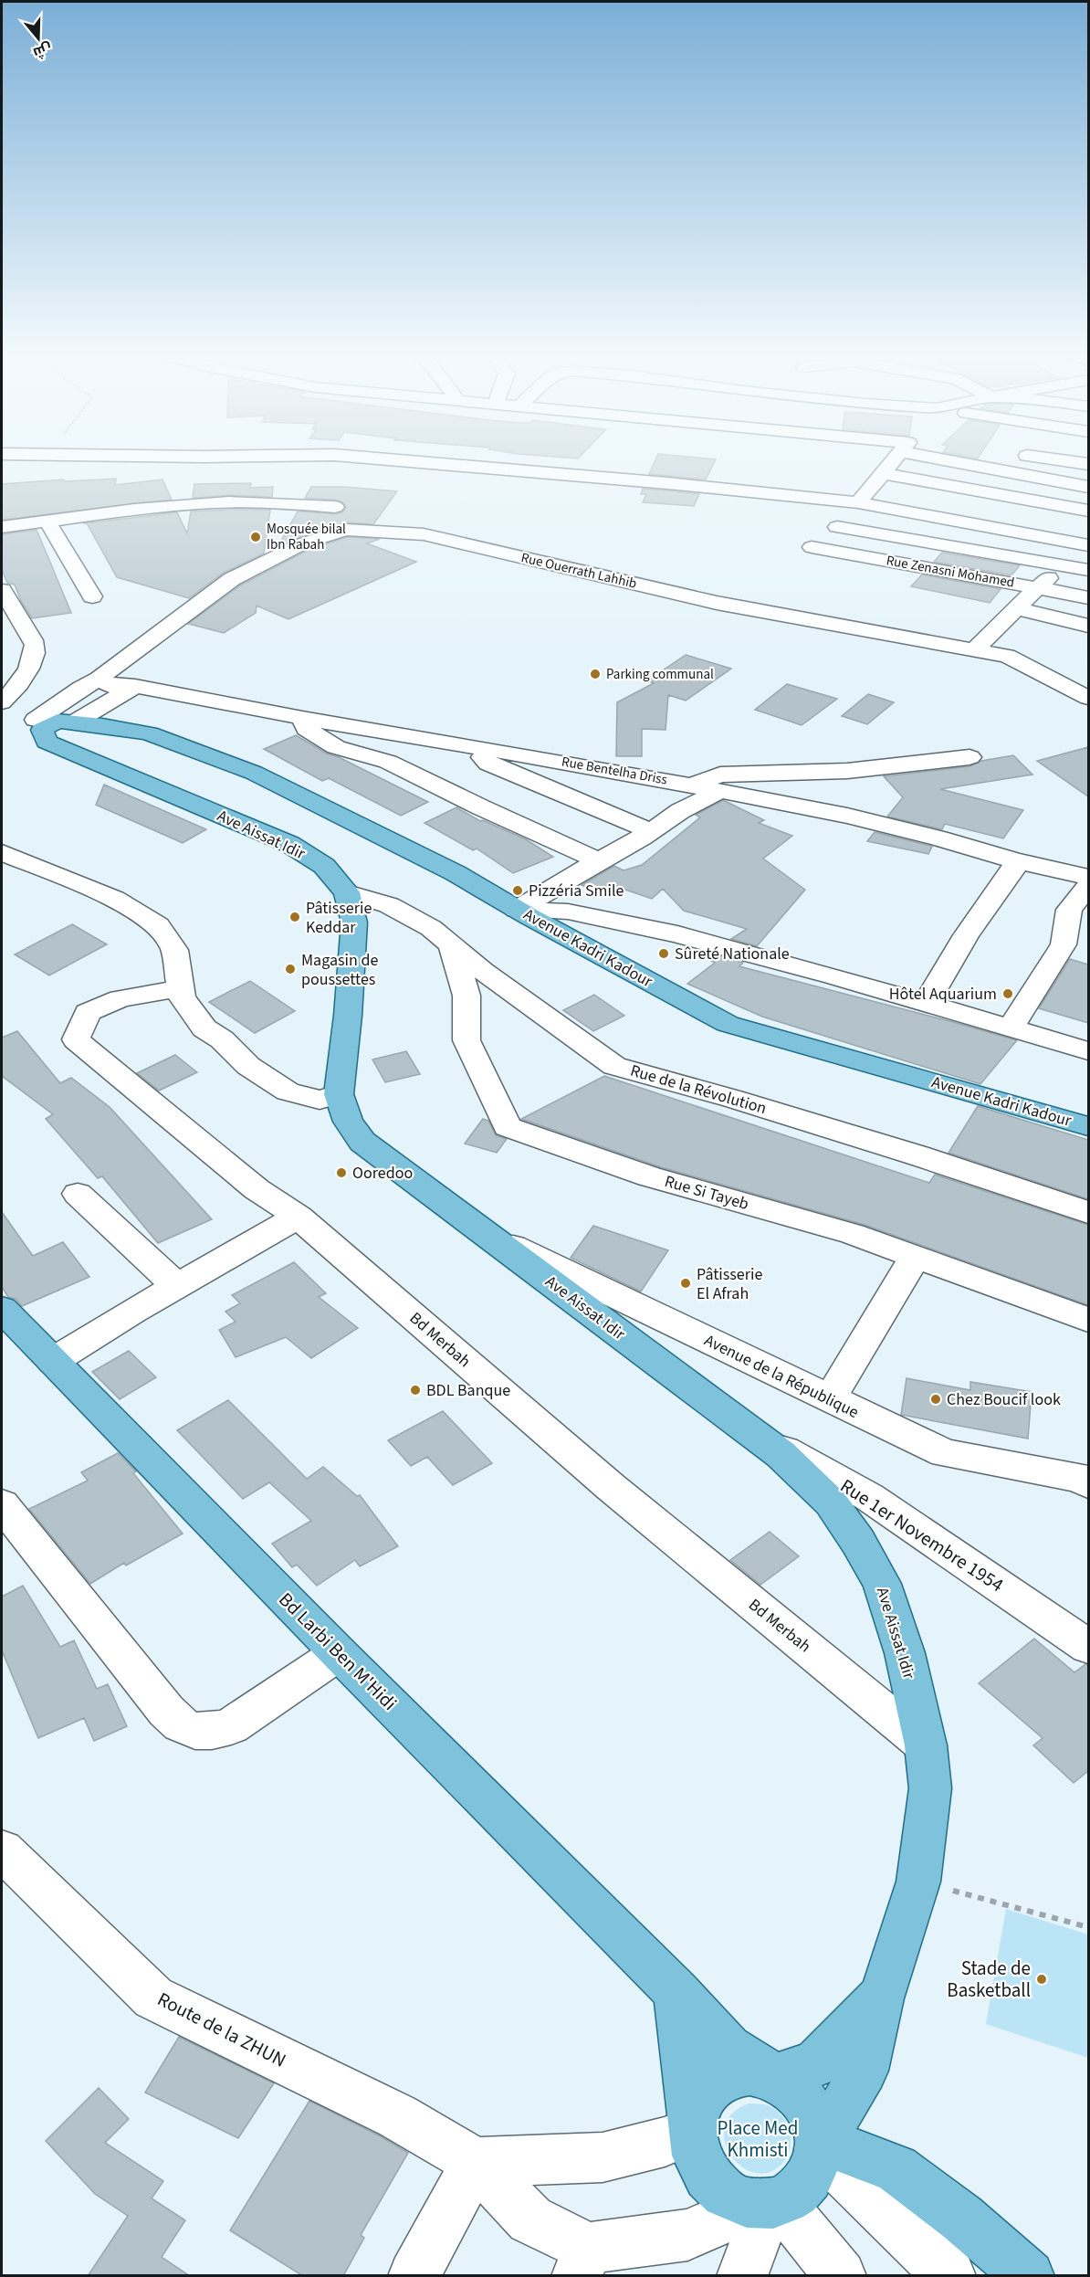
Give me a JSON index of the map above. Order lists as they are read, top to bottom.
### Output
{
  "streets": {
    "main road": ["Ave Aissat Idir", "Avenue Kadri Kadour", "Bd Larbi Ben M'Hidi"],
    "street": [
      "Rue Ouerrath Lahhib",
      "Rue Zenasni Mohamed",
      "Rue Bentelha Driss",
      "Rue de la Révolution",
      "Rue Si Tayeb",
      "Bd Merbah",
      "Avenue de la République",
      "Rue 1er Novembre 1954",
      "Route de la ZHUN"
    ]
  },
  "crossings": [
    ["Rue Ouerrath Lahhib", "Rue Bentelha Driss"],
    ["Rue Ouerrath Lahhib", "Ave Aissat Idir"],
    ["Rue Ouerrath Lahhib", "Avenue Kadri Kadour"],
    ["Ave Aissat Idir", "Avenue Kadri Kadour"],
    ["Ave Aissat Idir", "Rue de la Révolution"],
    ["Ave Aissat Idir", "Bd Merbah"],
    ["Ave Aissat Idir", "Avenue de la République"],
    ["Ave Aissat Idir", "Rue 1er Novembre 1954"],
    ["Ave Aissat Idir", "Bd Larbi Ben M'Hidi"],
    ["Rue de la Révolution", "Rue Si Tayeb"]
  ],
  "parks": ["Place Med Khmisti"],
  "places": [
    "Mosquée bilal Ibn Rabah",
    "Parking communal",
    "Pizzéria Smile",
    "Pâtisserie Keddar",
    "Sûreté Nationale",
    "Magasin de poussettes",
    "Hôtel Aquarium",
    "Ooredoo",
    "Pâtisserie El Afrah",
    "BDL Banque",
    "Chez Boucif look",
    "Stade de Basketball"
  ],
  "north": "bottom"
}
